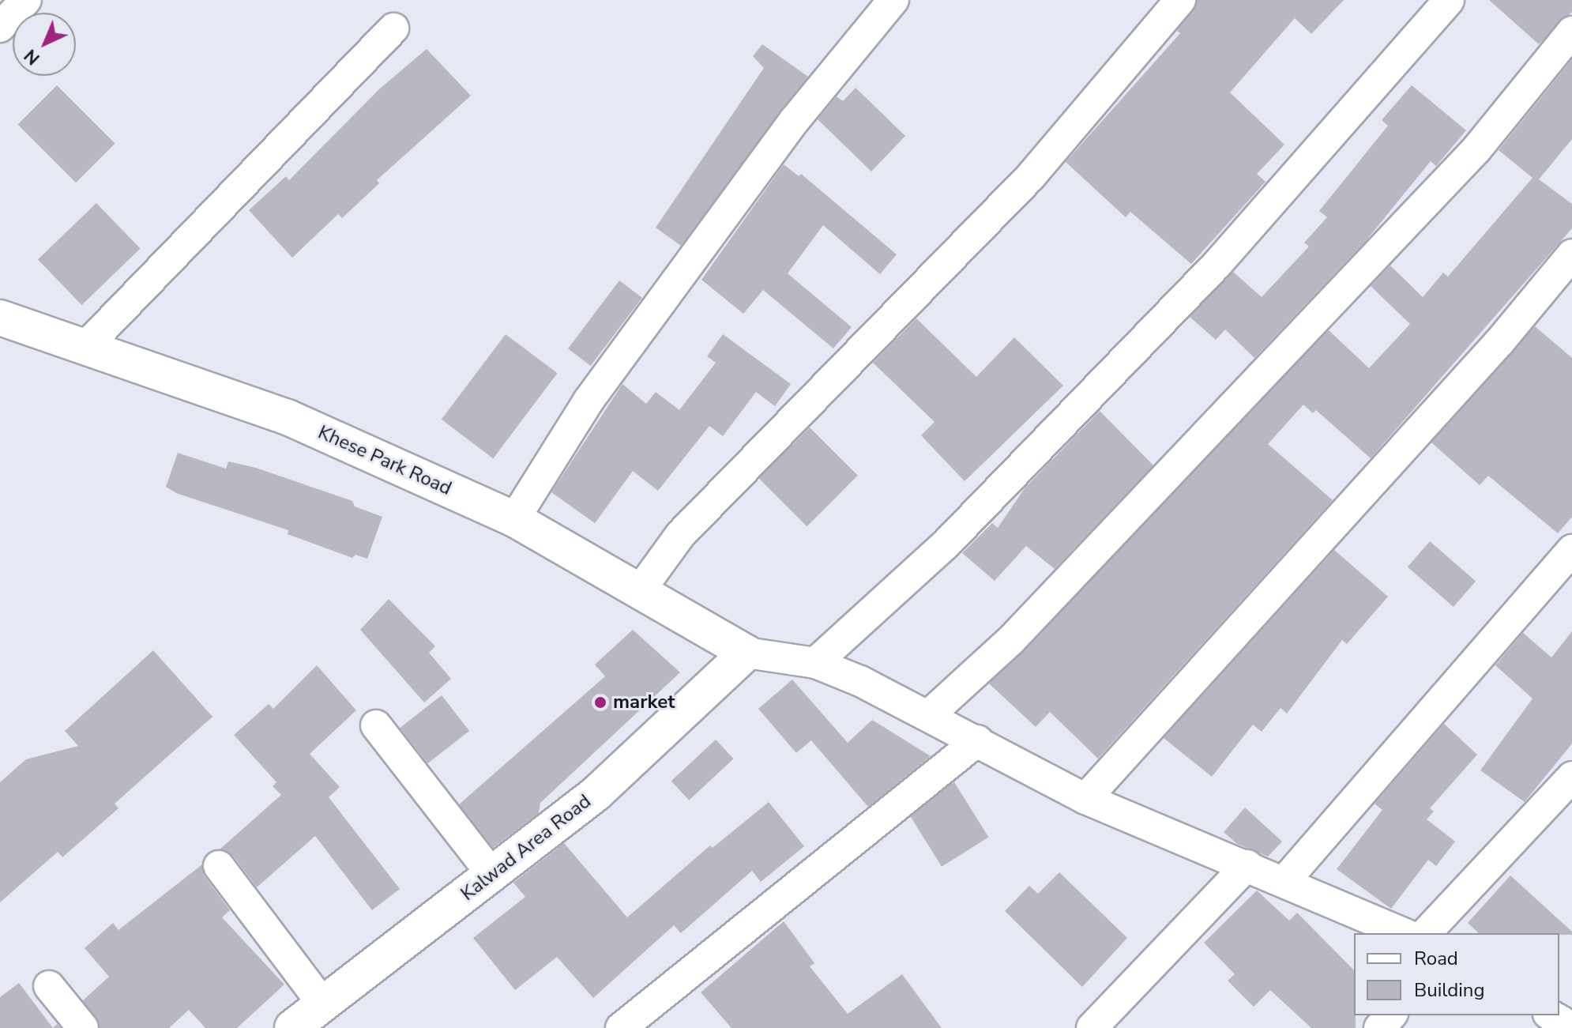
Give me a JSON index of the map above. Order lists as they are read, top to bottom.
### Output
{
  "streets": {
    "street": ["Khese Park Road", "Kalwad Area Road"]
  },
  "crossings": [
    ["Khese Park Road", "Kalwad Area Road"]
  ],
  "places": ["market"],
  "legend": ["Road", "Building"],
  "north": "bottom left"
}
